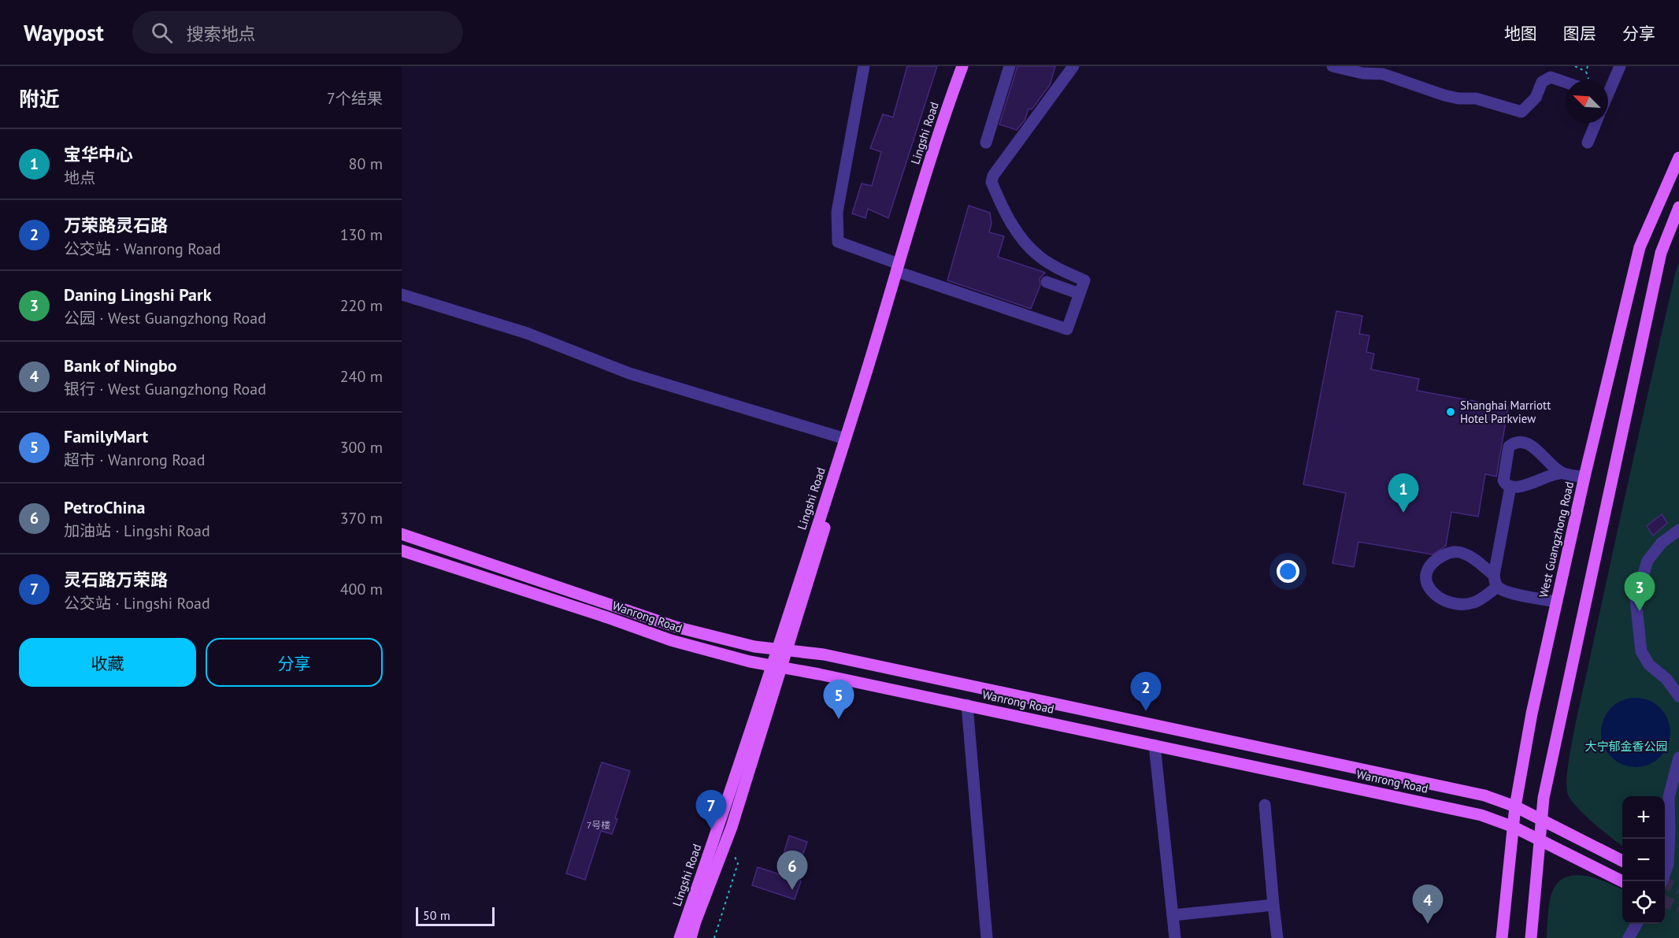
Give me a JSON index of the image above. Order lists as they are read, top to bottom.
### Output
{
  "streets": {
    "main road": ["Lingshi Road", "West Guangzhong Road", "Wanrong Road"]
  },
  "crossings": [
    ["Lingshi Road", "Wanrong Road"],
    ["West Guangzhong Road", "Wanrong Road"]
  ],
  "parks": ["大宁郁金香公园"],
  "places": ["Shanghai Marriott Hotel Parkview"],
  "house_numbers": ["7号楼"],
  "scale_bar": "50 m",
  "north": "top left",
  "page": {
    "header": "Waypost",
    "search": "搜索地点",
    "nav": ["地图", "图层", "分享"],
    "heading": ["附近", "7个结果"],
    "list": [
      {
        "mark": "1",
        "name": "宝华中心",
        "note": "地点",
        "value": "80 m"
      },
      {
        "mark": "2",
        "name": "万荣路灵石路",
        "note": "公交站 · Wanrong Road",
        "value": "130 m"
      },
      {
        "mark": "3",
        "name": "Daning Lingshi Park",
        "note": "公园 · West Guangzhong Road",
        "value": "220 m"
      },
      {
        "mark": "4",
        "name": "Bank of Ningbo",
        "note": "银行 · West Guangzhong Road",
        "value": "240 m"
      },
      {
        "mark": "5",
        "name": "FamilyMart",
        "note": "超市 · Wanrong Road",
        "value": "300 m"
      },
      {
        "mark": "6",
        "name": "PetroChina",
        "note": "加油站 · Lingshi Road",
        "value": "370 m"
      },
      {
        "mark": "7",
        "name": "灵石路万荣路",
        "note": "公交站 · Lingshi Road",
        "value": "400 m"
      }
    ],
    "pins": [
      "1",
      "3",
      "2",
      "5",
      "7",
      "6",
      "4"
    ],
    "buttons": ["收藏", "分享"],
    "map_buttons": ["+", "−"],
    "scale": "50 m"
  }
}
